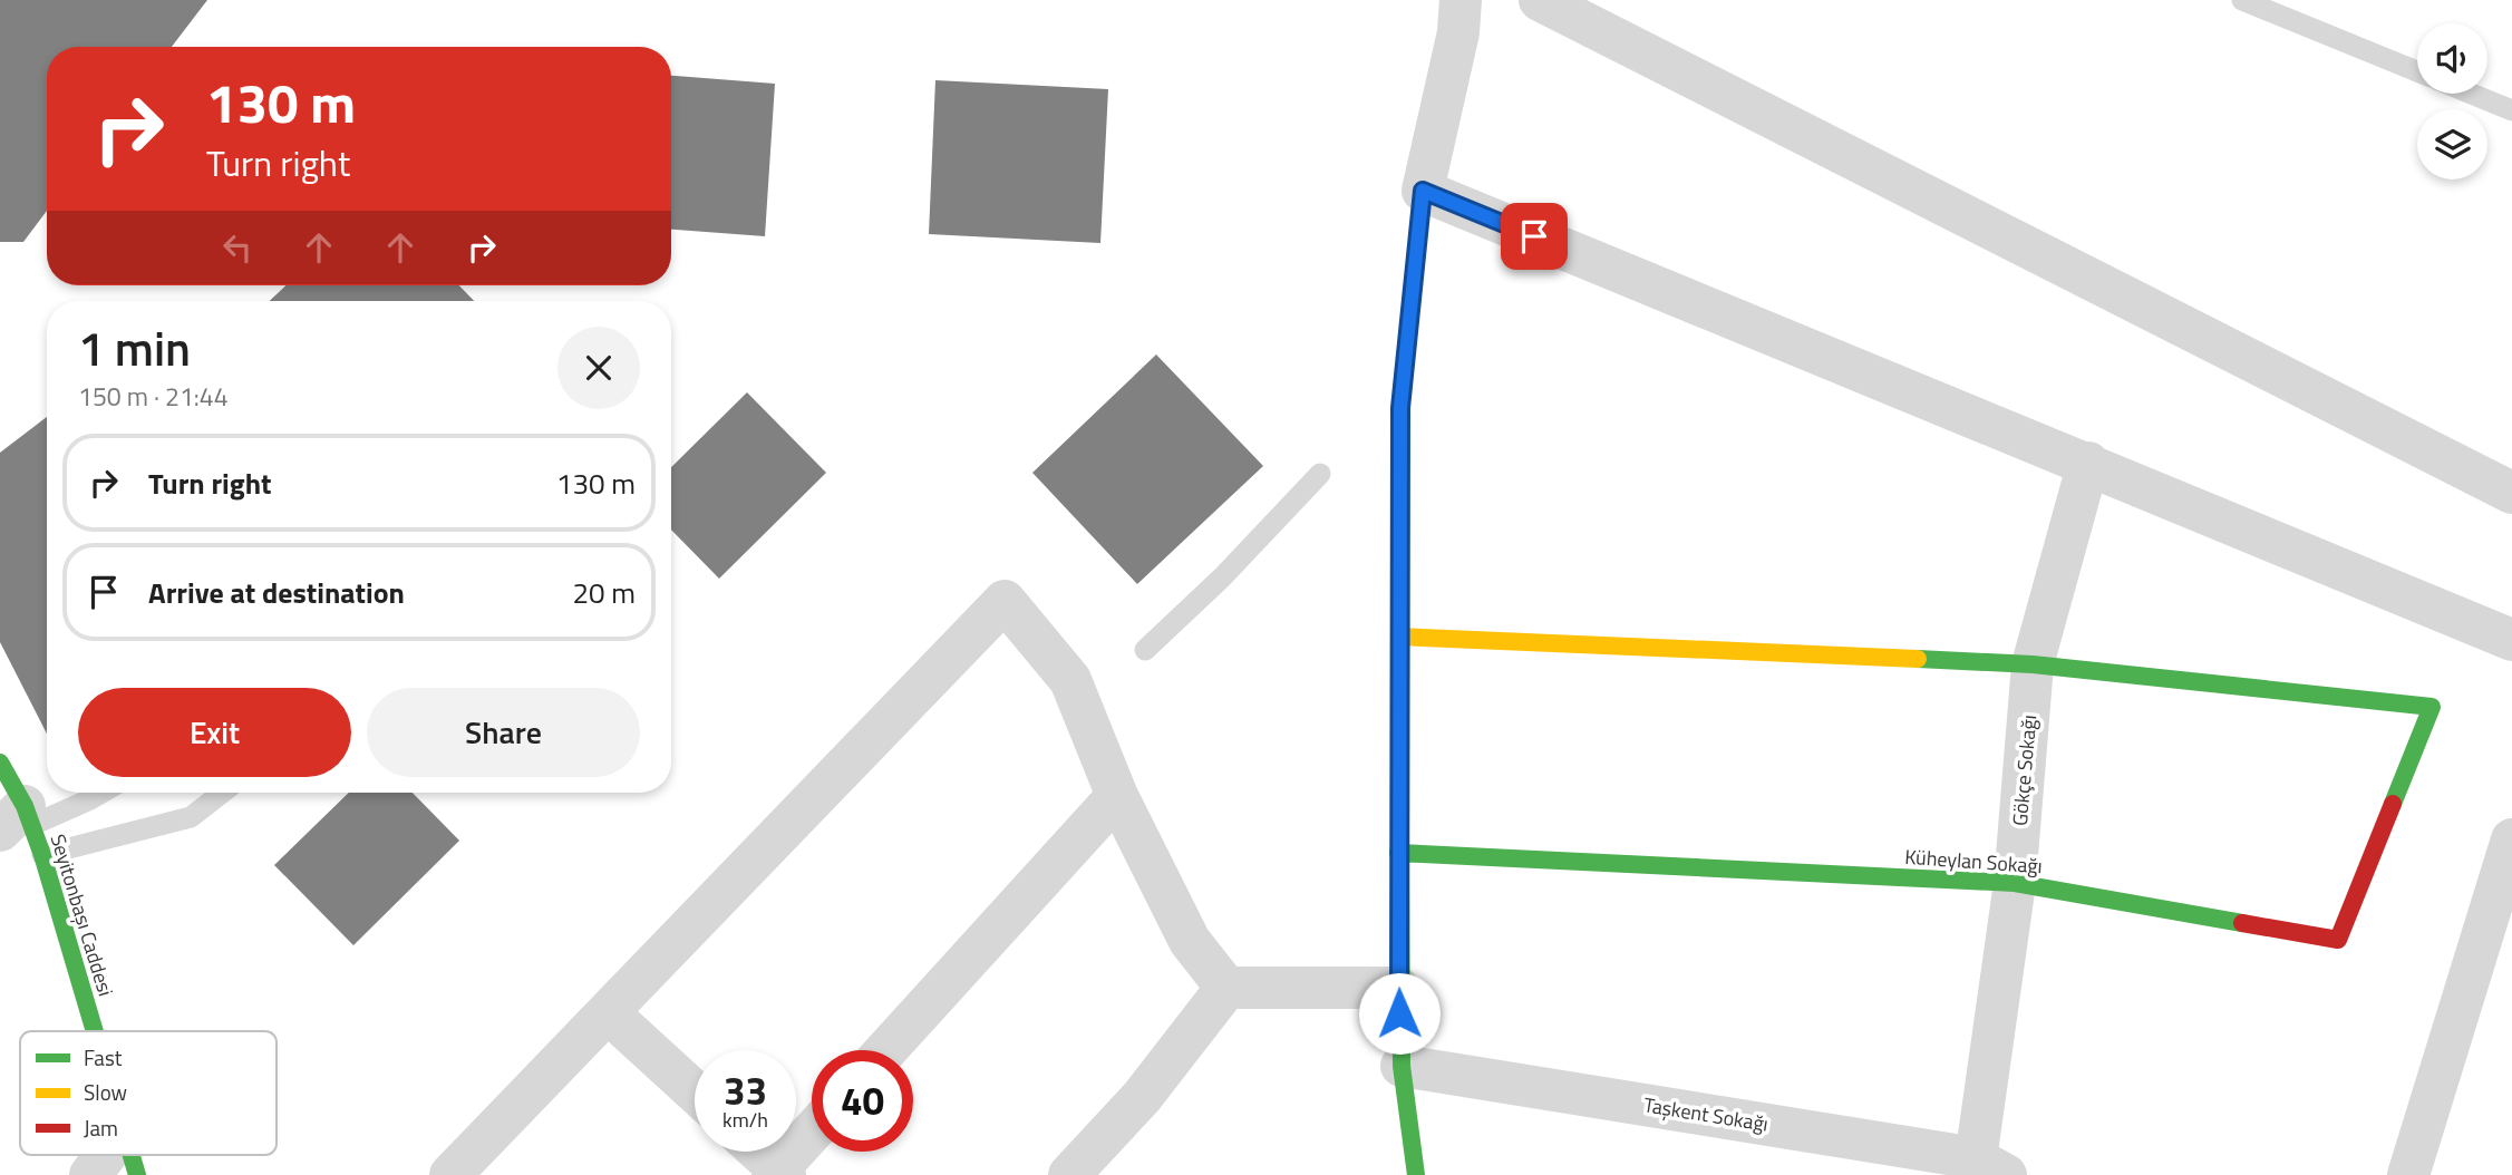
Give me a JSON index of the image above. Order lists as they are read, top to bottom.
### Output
{
  "streets": {
    "street": [
      "Gökçe Sokağı",
      "Küheylan Sokağı",
      "Seyitonbaşı Caddesi",
      "Taşkent Sokağı"
    ]
  },
  "crossings": [
    ["Gökçe Sokağı", "Küheylan Sokağı"],
    ["Gökçe Sokağı", "Taşkent Sokağı"]
  ],
  "legend": ["Fast", "Slow", "Jam"],
  "page": {
    "turn": ["130 m", "Turn right"],
    "heading": ["1 min", "150 m · 21:44"],
    "list": [
      {
        "name": "Turn right",
        "value": "130 m"
      },
      {
        "name": "Arrive at destination",
        "value": "20 m"
      }
    ],
    "buttons": ["Exit", "Share"],
    "speed": "33 km/h",
    "limit": "40"
  }
}
